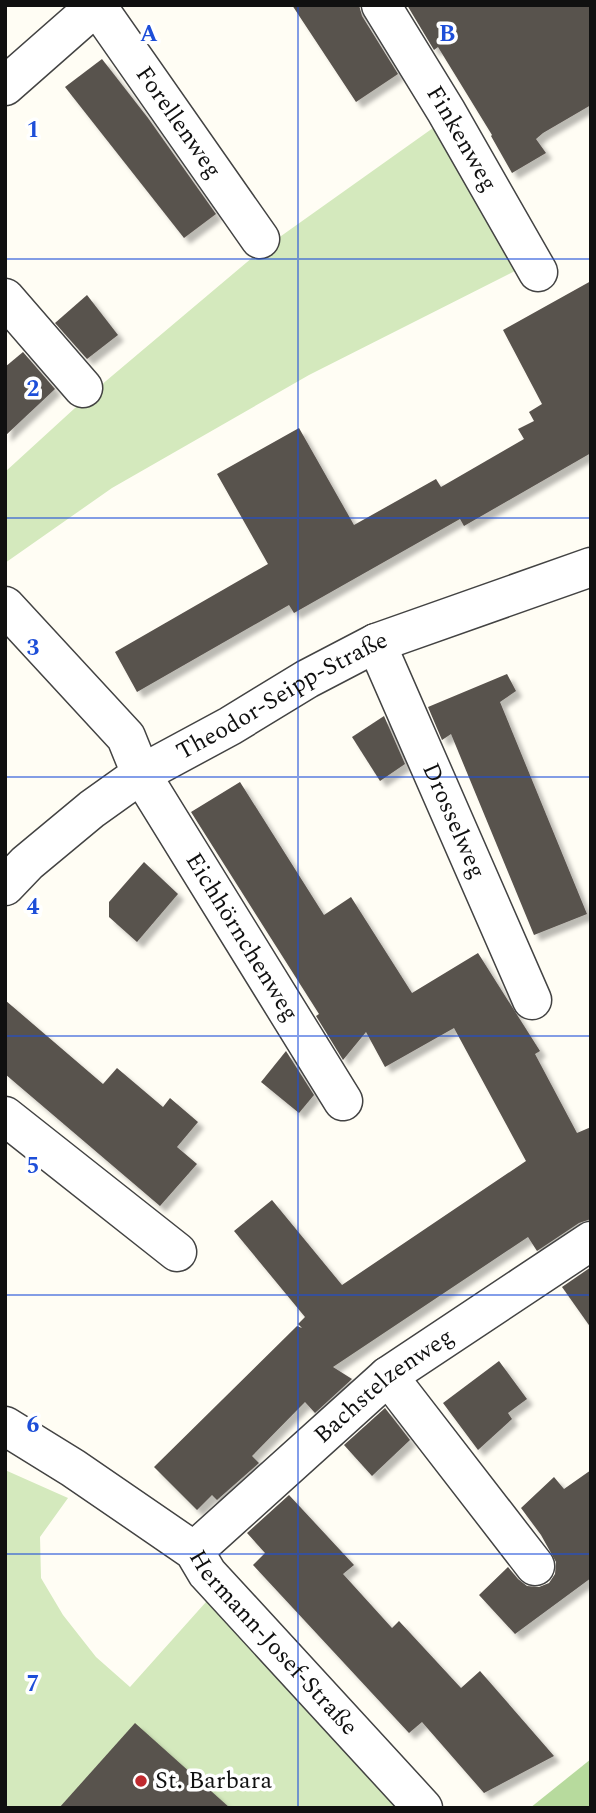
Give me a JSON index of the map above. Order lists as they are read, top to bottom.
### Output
{
  "streets": {
    "street": [
      "Forellenweg",
      "Finkenweg",
      "Theodor-Seipp-Straße",
      "Drosselweg",
      "Eichhörnchenweg",
      "Bachstelzenweg",
      "Hermann-Josef-Straße"
    ]
  },
  "crossings": [
    ["Theodor-Seipp-Straße", "Drosselweg"],
    ["Theodor-Seipp-Straße", "Eichhörnchenweg"],
    ["Bachstelzenweg", "Hermann-Josef-Straße"]
  ],
  "places": ["St. Barbara"],
  "grid": {
    "columns": ["A", "B"],
    "rows": [
      "1",
      "2",
      "3",
      "4",
      "5",
      "6",
      "7"
    ]
  }
}
